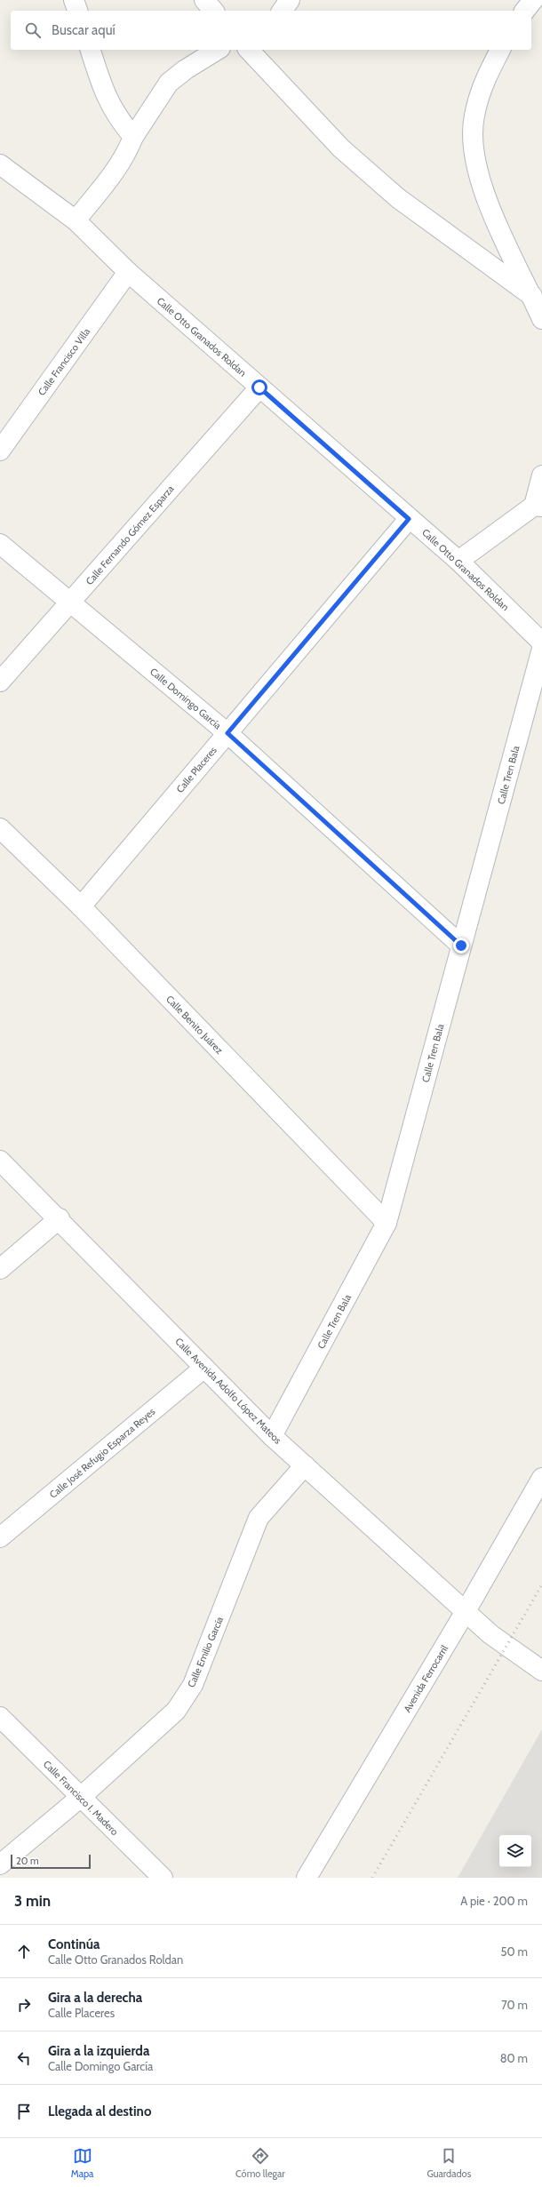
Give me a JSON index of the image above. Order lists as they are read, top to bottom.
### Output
{
  "streets": {
    "street": [
      "Calle Otto Granados Roldan",
      "Calle Francisco Villa",
      "Calle Fernando Gómez Esparza",
      "Calle Domingo García",
      "Calle Placeres",
      "Calle Tren Bala",
      "Calle Benito Juárez",
      "Calle Avenida Adolfo López Mateos",
      "Calle José Refugio Esparza Reyes",
      "Calle Emilio García",
      "Avenida Ferrocarril",
      "Calle Francisco I. Madero"
    ]
  },
  "crossings": [
    ["Calle Otto Granados Roldan", "Calle Francisco Villa"],
    ["Calle Otto Granados Roldan", "Calle Fernando Gómez Esparza"],
    ["Calle Otto Granados Roldan", "Calle Placeres"],
    ["Calle Fernando Gómez Esparza", "Calle Domingo García"],
    ["Calle Domingo García", "Calle Placeres"],
    ["Calle Domingo García", "Calle Tren Bala"],
    ["Calle Placeres", "Calle Benito Juárez"],
    ["Calle Tren Bala", "Calle Benito Juárez"],
    ["Calle Tren Bala", "Calle Avenida Adolfo López Mateos"],
    ["Calle Avenida Adolfo López Mateos", "Calle José Refugio Esparza Reyes"],
    ["Calle Avenida Adolfo López Mateos", "Calle Emilio García"],
    ["Calle Avenida Adolfo López Mateos", "Avenida Ferrocarril"],
    ["Calle Emilio García", "Calle Francisco I. Madero"]
  ],
  "scale_bar": "20 m",
  "page": {
    "search": "Buscar aquí",
    "scale": "20 m",
    "heading": ["3 min", "A pie · 200 m"],
    "list": [
      ["Continúa", "Calle Otto Granados Roldan", "50 m"],
      ["Gira a la derecha", "Calle Placeres", "70 m"],
      ["Gira a la izquierda", "Calle Domingo García", "80 m"],
      "Llegada al destino"
    ],
    "nav": ["Mapa", "Cómo llegar", "Guardados"]
  }
}
